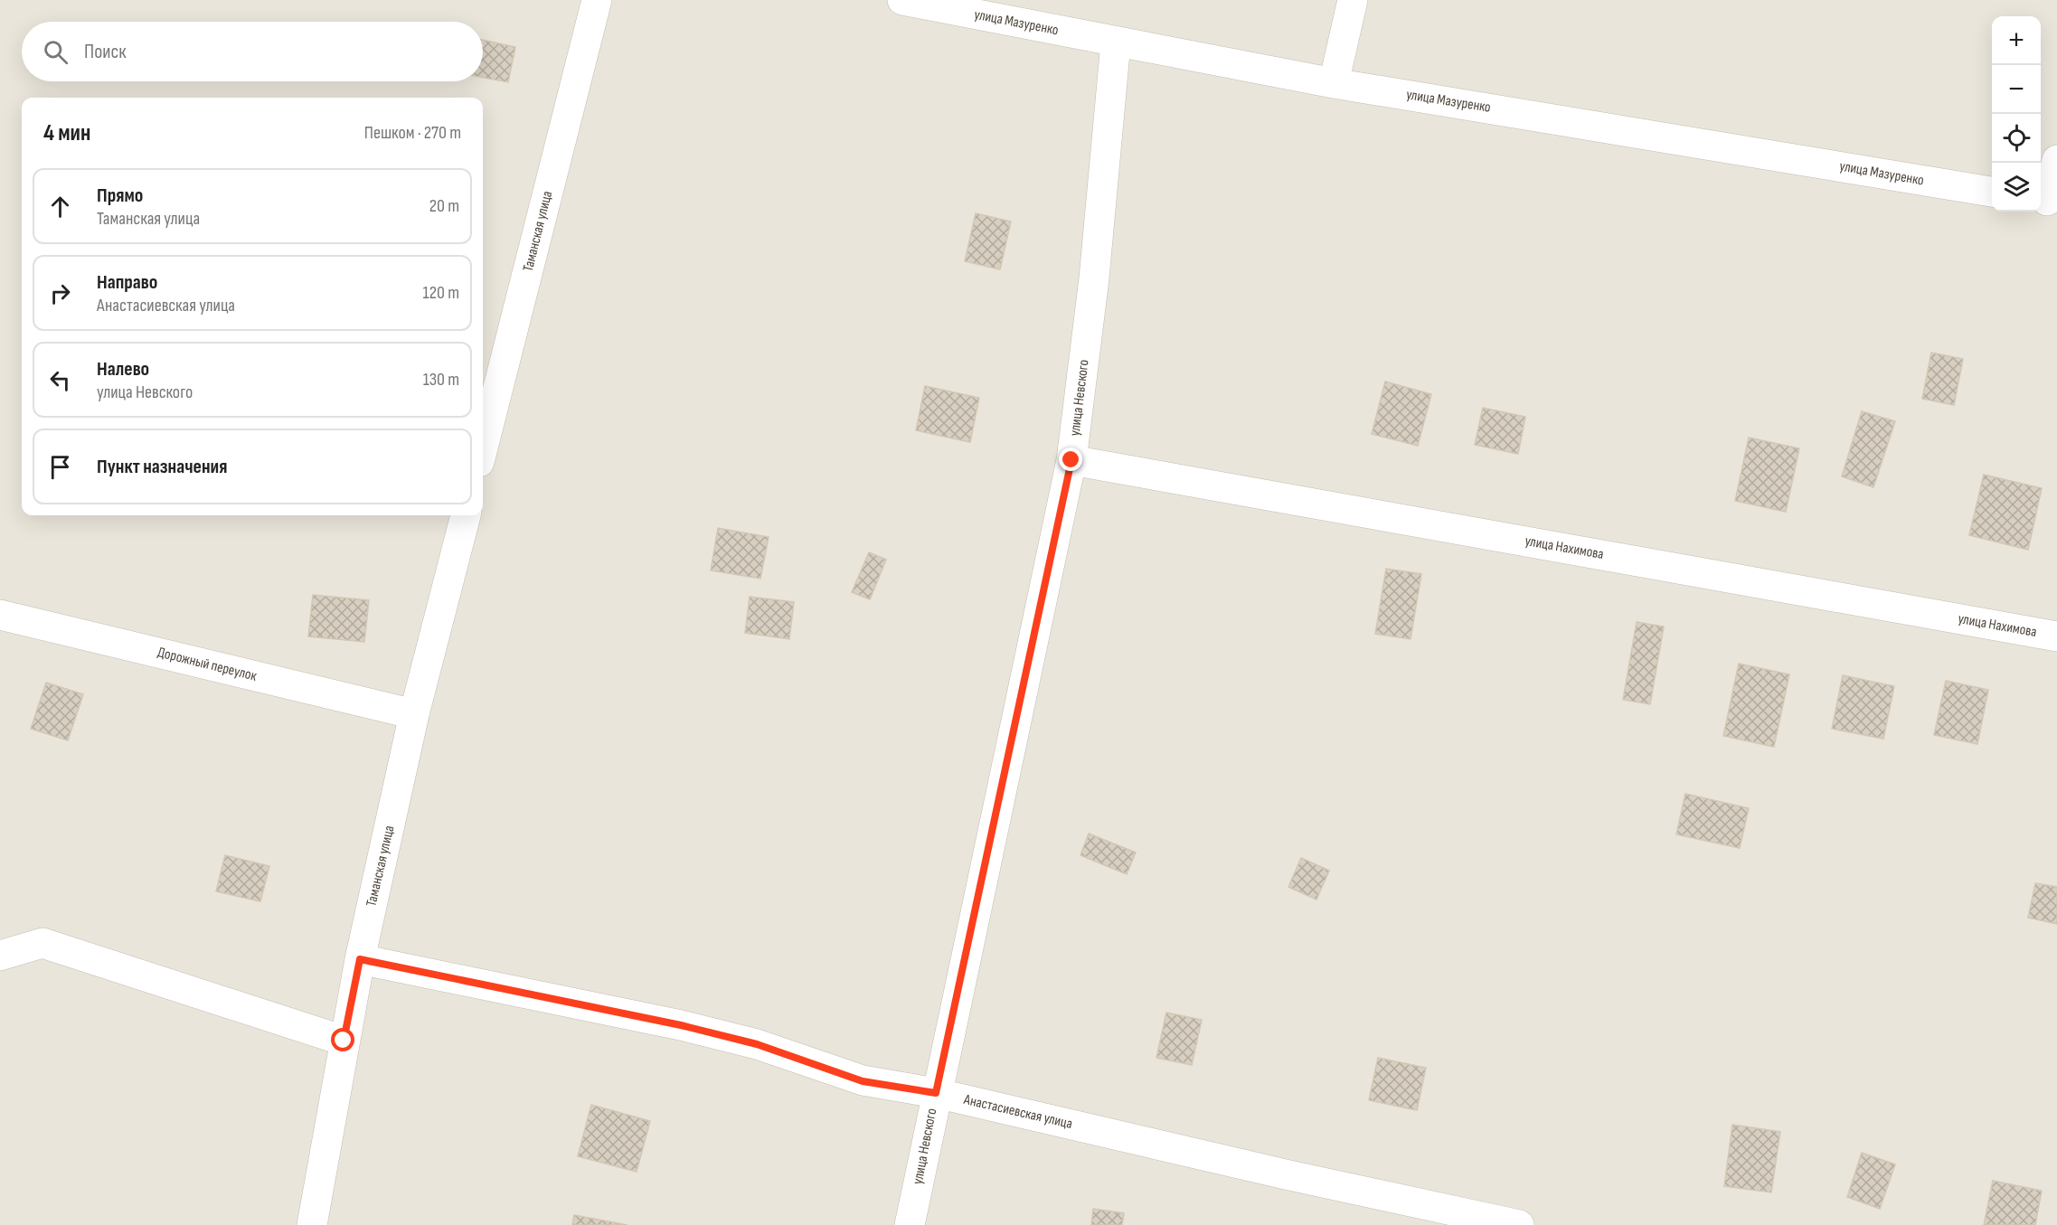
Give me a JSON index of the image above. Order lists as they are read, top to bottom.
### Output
{
  "streets": {
    "street": [
      "улица Мазуренко",
      "Таманская улица",
      "улица Невского",
      "улица Нахимова",
      "Дорожный переулок",
      "Анастасиевская улица"
    ]
  },
  "crossings": [
    ["улица Мазуренко", "улица Невского"],
    ["Таманская улица", "Дорожный переулок"],
    ["Таманская улица", "Анастасиевская улица"],
    ["улица Невского", "улица Нахимова"],
    ["улица Невского", "Анастасиевская улица"]
  ],
  "page": {
    "map_buttons": ["+", "−"],
    "search": "Поиск",
    "heading": ["4 мин", "Пешком · 270 m"],
    "list": [
      ["Прямо", "Таманская улица", "20 m"],
      ["Направо", "Анастасиевская улица", "120 m"],
      ["Налево", "улица Невского", "130 m"],
      "Пункт назначения"
    ]
  }
}
